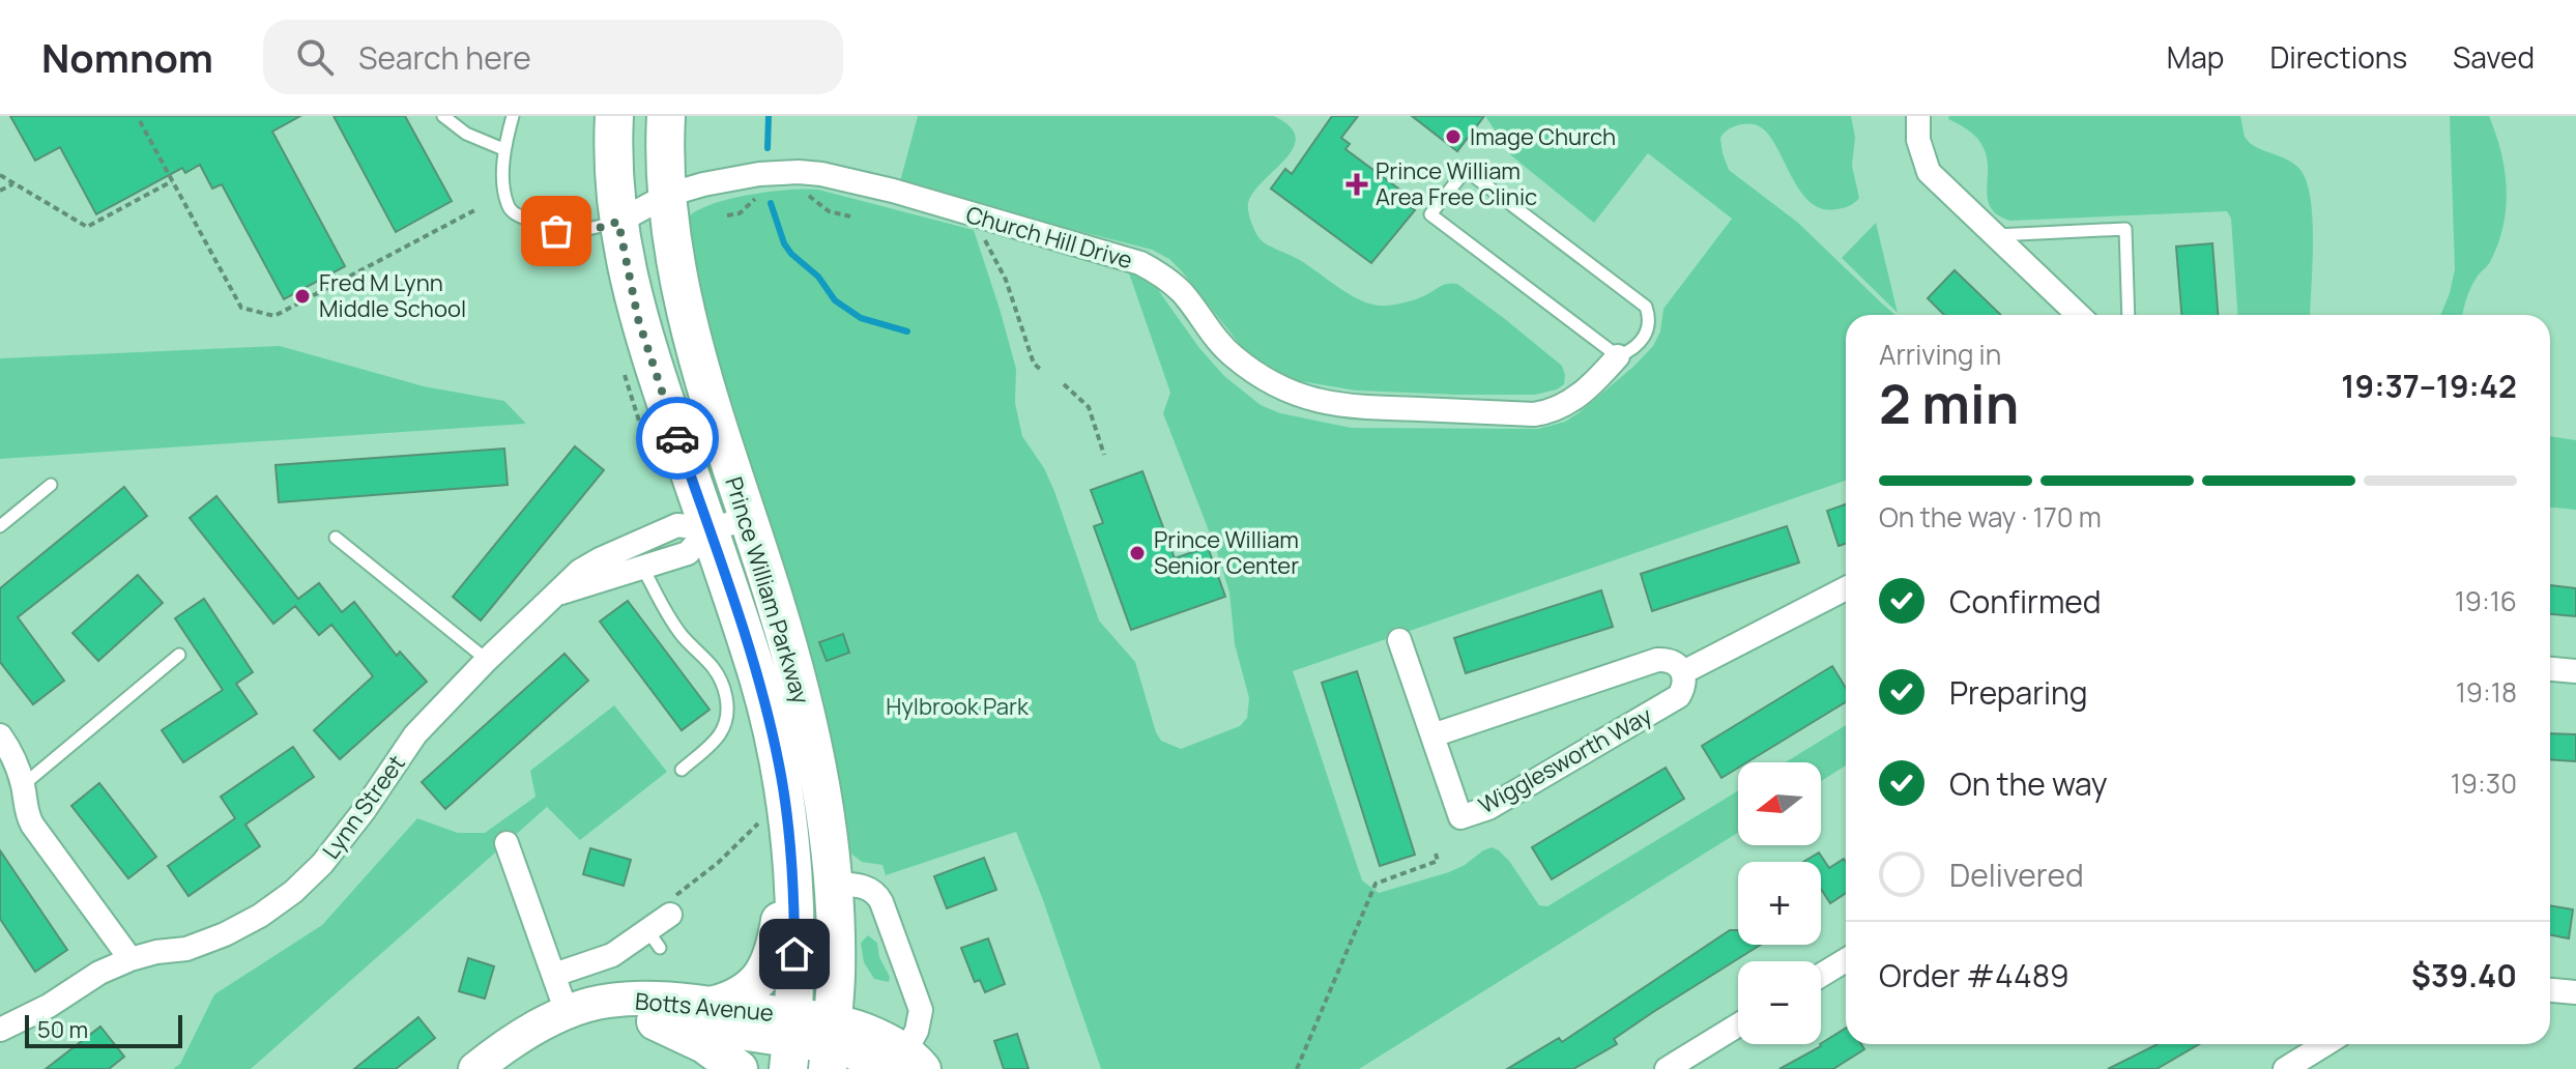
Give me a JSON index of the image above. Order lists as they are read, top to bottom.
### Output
{
  "streets": {
    "main road": ["Prince William Parkway"],
    "street": [
      "Church Hill Drive",
      "Wigglesworth Way",
      "Lynn Street",
      "Botts Avenue"
    ]
  },
  "crossings": [
    ["Church Hill Drive", "Prince William Parkway"],
    ["Prince William Parkway", "Lynn Street"],
    ["Prince William Parkway", "Botts Avenue"]
  ],
  "parks": ["Hylbrook Park"],
  "places": {
    "other": ["Image Church", "Fred M Lynn Middle School", "Prince William Senior Center"],
    "health": ["Prince William Area Free Clinic"]
  },
  "scale_bar": "50 m",
  "north": "left",
  "page": {
    "header": "Nomnom",
    "search": "Search here",
    "nav": ["Map", "Directions", "Saved"],
    "heading": ["2 min", "Arriving in", "19:37–19:42"],
    "panel": ["Order #4489", "$39.40"],
    "bar": "On the way · 170 m",
    "list": [
      ["Confirmed", "19:16"],
      ["Preparing", "19:18"],
      ["On the way", "19:30"],
      "Delivered"
    ],
    "map_buttons": ["+", "−"],
    "scale": "50 m"
  }
}
